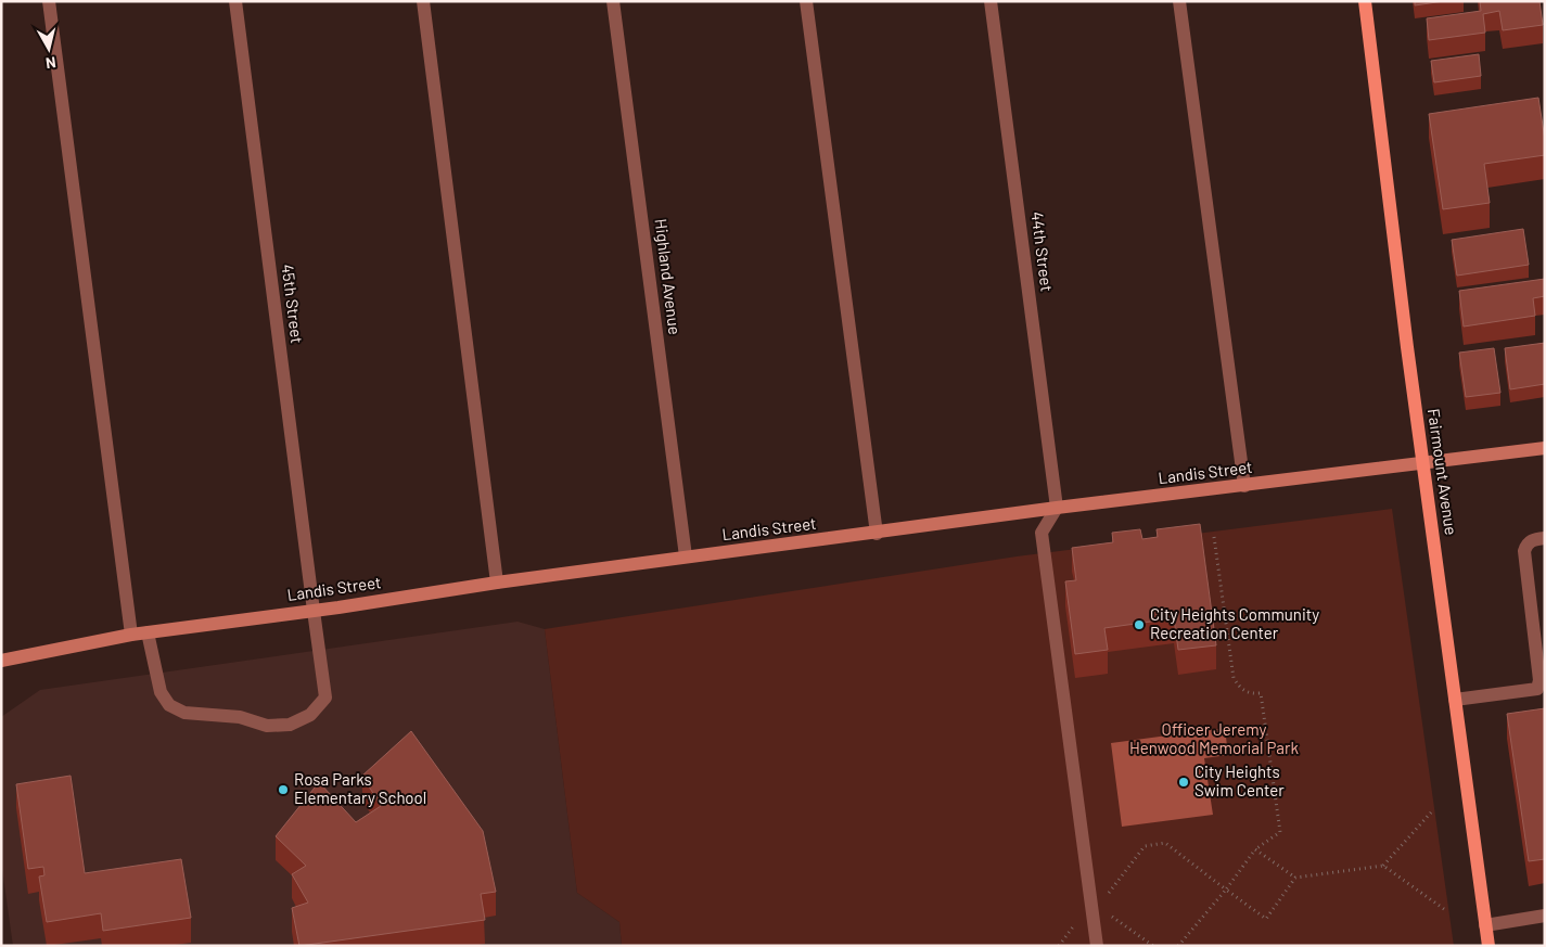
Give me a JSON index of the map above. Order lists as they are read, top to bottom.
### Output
{
  "streets": {
    "main road": ["Fairmount Avenue"],
    "street": [
      "44th Street",
      "Highland Avenue",
      "45th Street",
      "Landis Street"
    ]
  },
  "crossings": [
    ["44th Street", "Landis Street"],
    ["Highland Avenue", "Landis Street"],
    ["45th Street", "Landis Street"],
    ["Fairmount Avenue", "Landis Street"]
  ],
  "parks": ["Officer Jeremy Henwood Memorial Park"],
  "places": ["City Heights Community Recreation Center", "City Heights Swim Center", "Rosa Parks Elementary School"],
  "north": "bottom"
}
